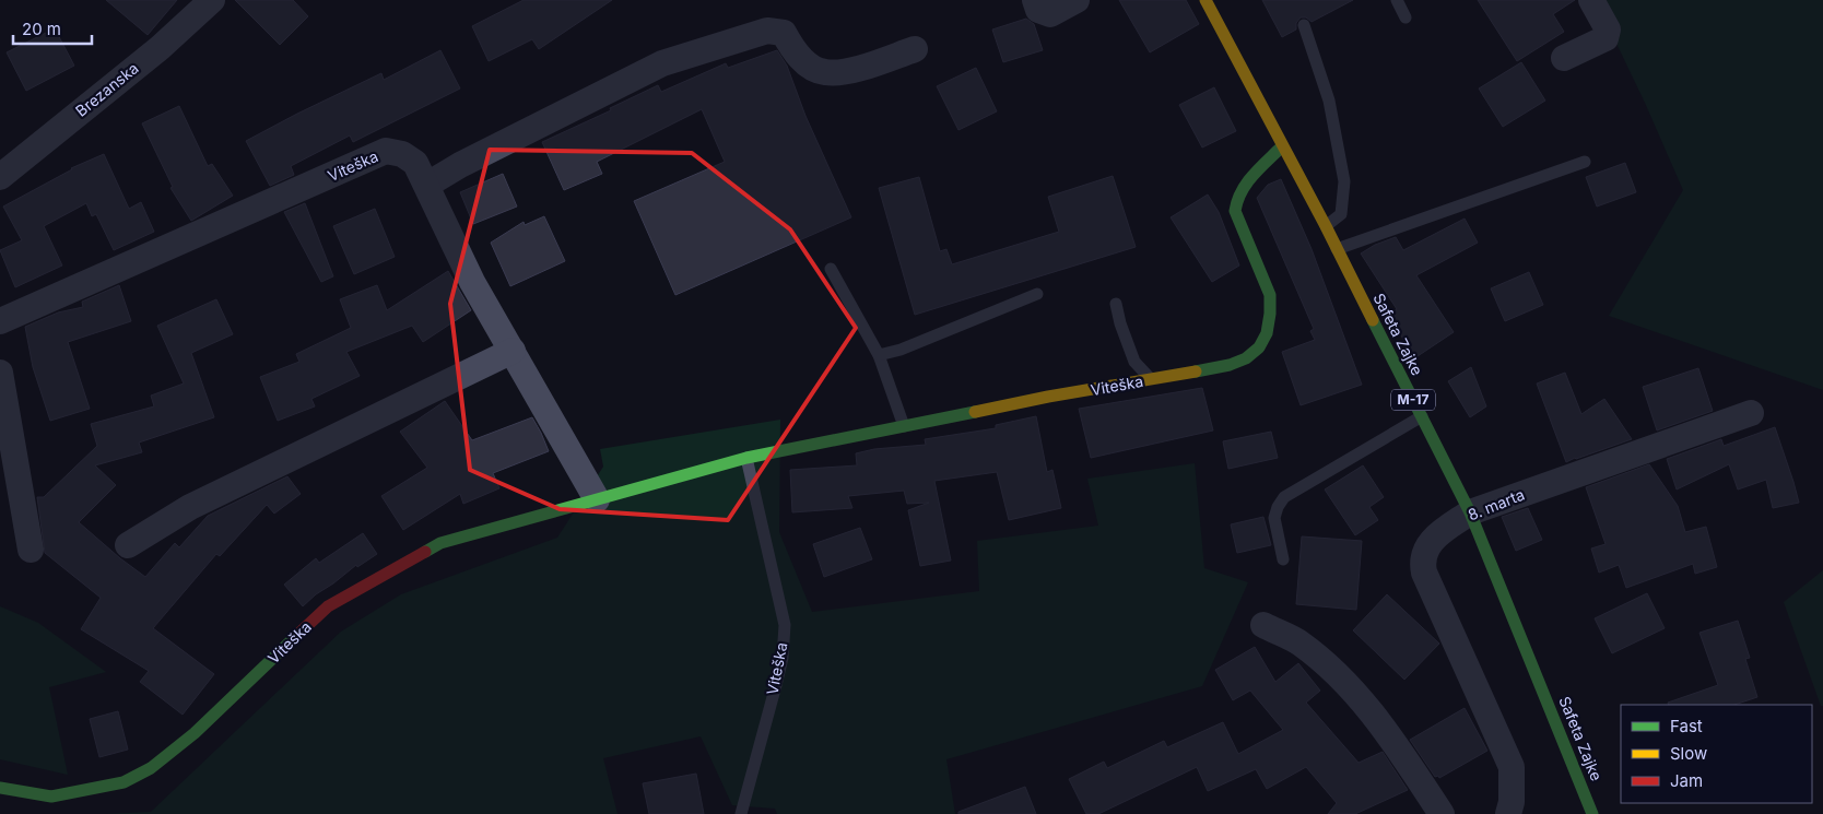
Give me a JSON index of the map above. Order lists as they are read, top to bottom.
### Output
{
  "streets": {
    "street": [
      "Brezanska",
      "Viteška",
      "Safeta Zajke",
      "M-17",
      "8. marta"
    ]
  },
  "crossings": [
    ["Viteška", "Safeta Zajke"],
    ["Safeta Zajke", "8. marta"]
  ],
  "legend": ["Fast", "Slow", "Jam"],
  "scale_bar": "20 m"
}
